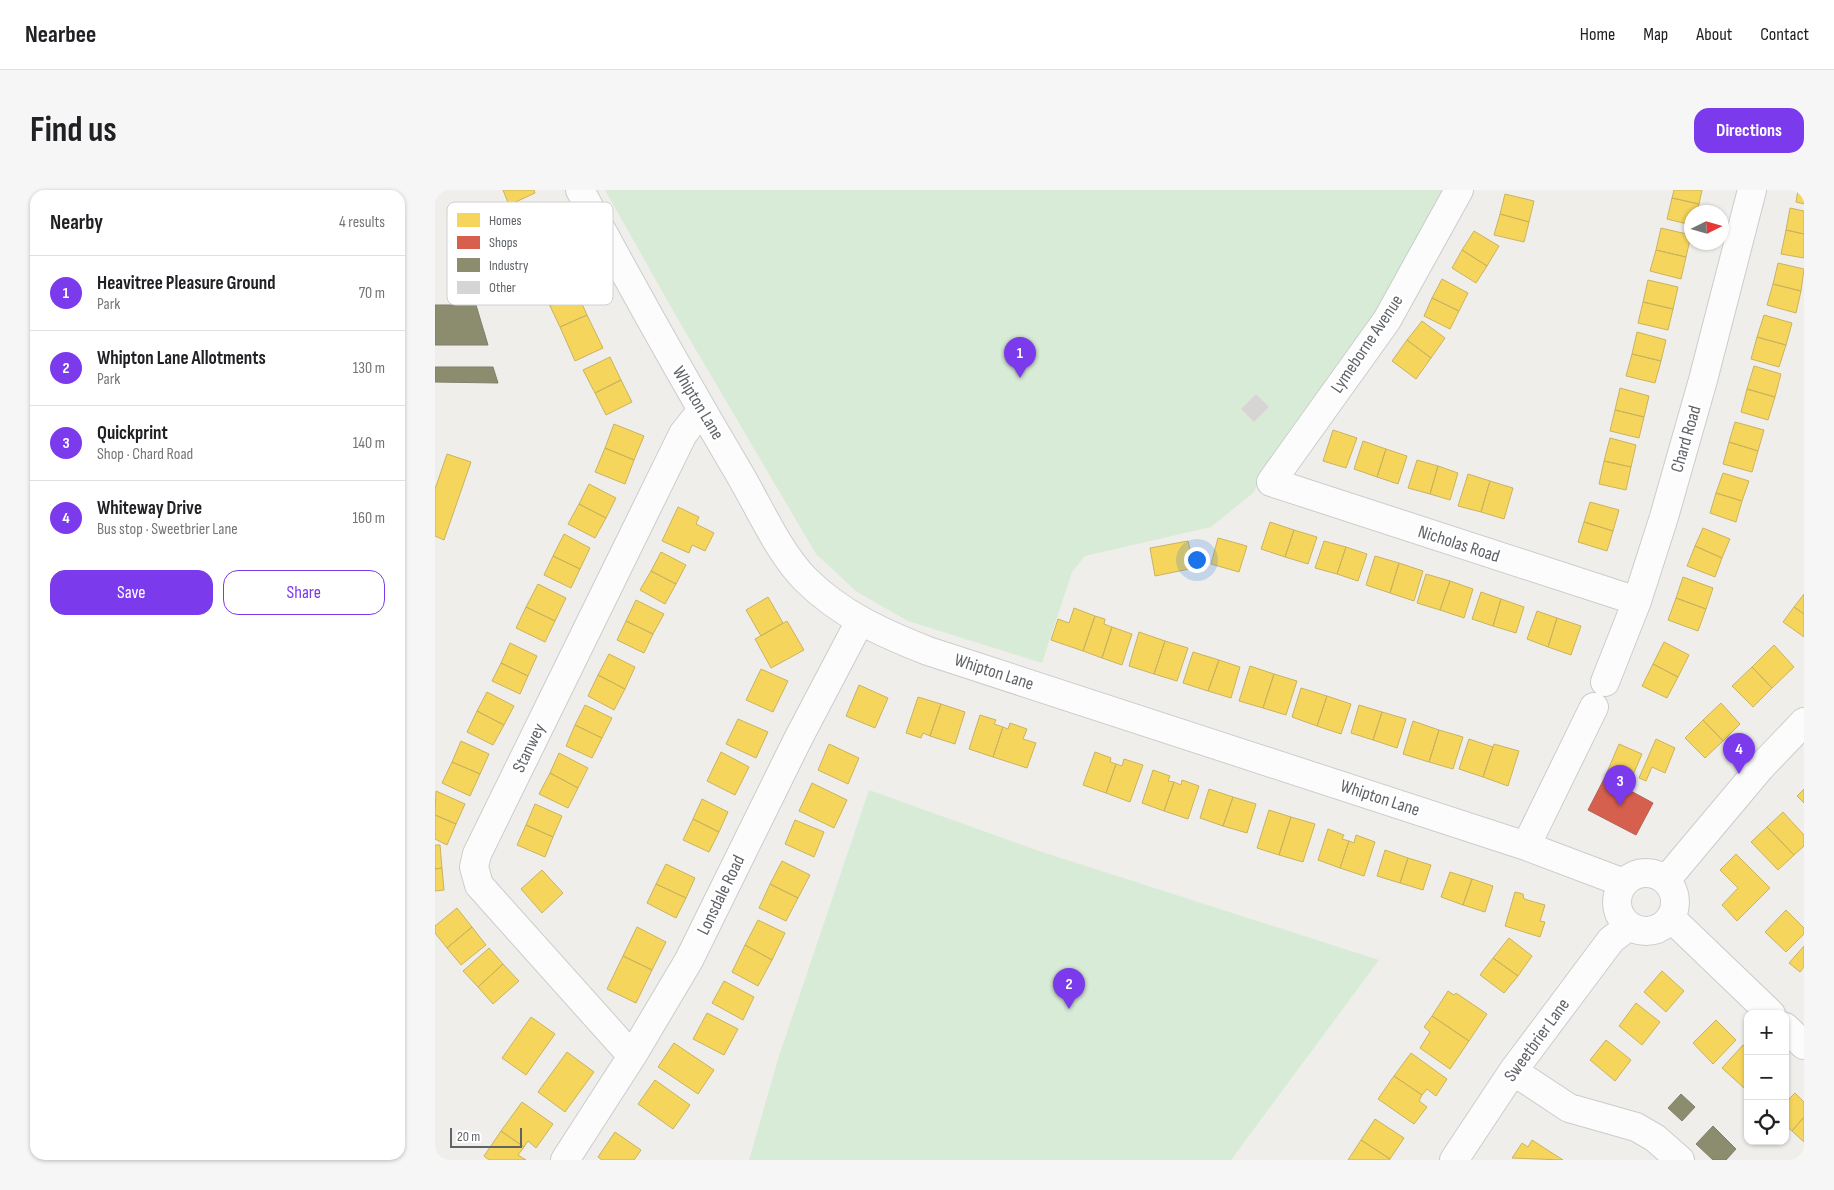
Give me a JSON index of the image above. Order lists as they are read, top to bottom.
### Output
{
  "streets": {
    "street": [
      "Lymeborne Avenue",
      "Whipton Lane",
      "Chard Road",
      "Nicholas Road",
      "Stanwey",
      "Lonsdale Road",
      "Sweetbrier Lane"
    ]
  },
  "crossings": [
    ["Lymeborne Avenue", "Nicholas Road"],
    ["Whipton Lane", "Stanwey"],
    ["Whipton Lane", "Lonsdale Road"],
    ["Whipton Lane", "Sweetbrier Lane"],
    ["Chard Road", "Nicholas Road"],
    ["Stanwey", "Lonsdale Road"]
  ],
  "legend": [
    "Homes",
    "Shops",
    "Industry",
    "Other"
  ],
  "scale_bar": "20 m",
  "north": "right",
  "page": {
    "header": "Nearbee",
    "nav": [
      "Home",
      "Map",
      "About",
      "Contact"
    ],
    "buttons": [
      "Directions",
      ["Save", "Share"]
    ],
    "title": "Find us",
    "heading": ["Nearby", "4 results"],
    "list": [
      {
        "mark": "1",
        "name": "Heavitree Pleasure Ground",
        "note": "Park",
        "value": "70 m"
      },
      {
        "mark": "2",
        "name": "Whipton Lane Allotments",
        "note": "Park",
        "value": "130 m"
      },
      {
        "mark": "3",
        "name": "Quickprint",
        "note": "Shop · Chard Road",
        "value": "140 m"
      },
      {
        "mark": "4",
        "name": "Whiteway Drive",
        "note": "Bus stop · Sweetbrier Lane",
        "value": "160 m"
      }
    ],
    "pins": [
      "1",
      "4",
      "3",
      "2"
    ],
    "map_buttons": ["+", "−"],
    "scale": "20 m"
  }
}
